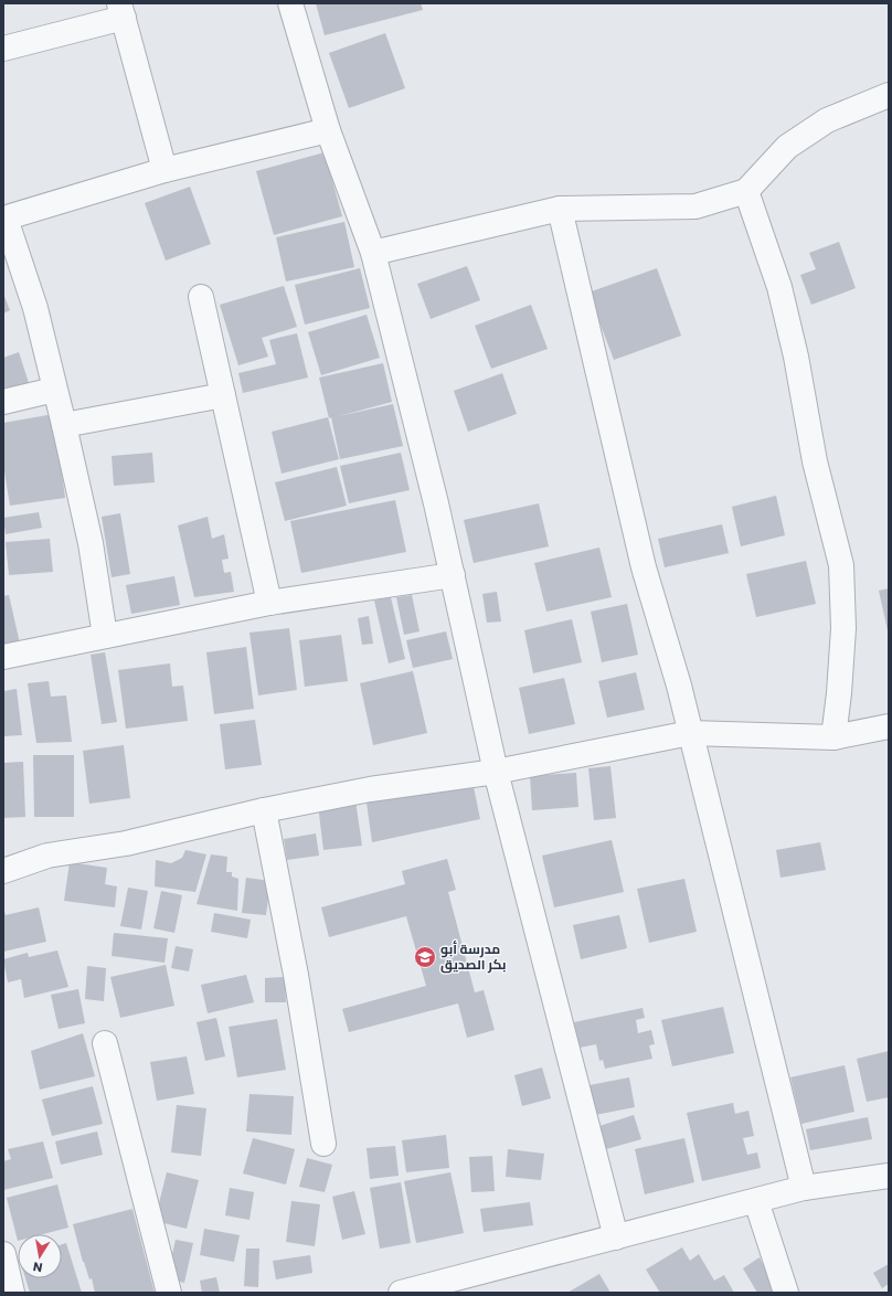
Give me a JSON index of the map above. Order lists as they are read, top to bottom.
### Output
{
  "places": {
    "school or university": ["مدرسة أبو بكر الصديق"]
  },
  "north": "bottom"
}
